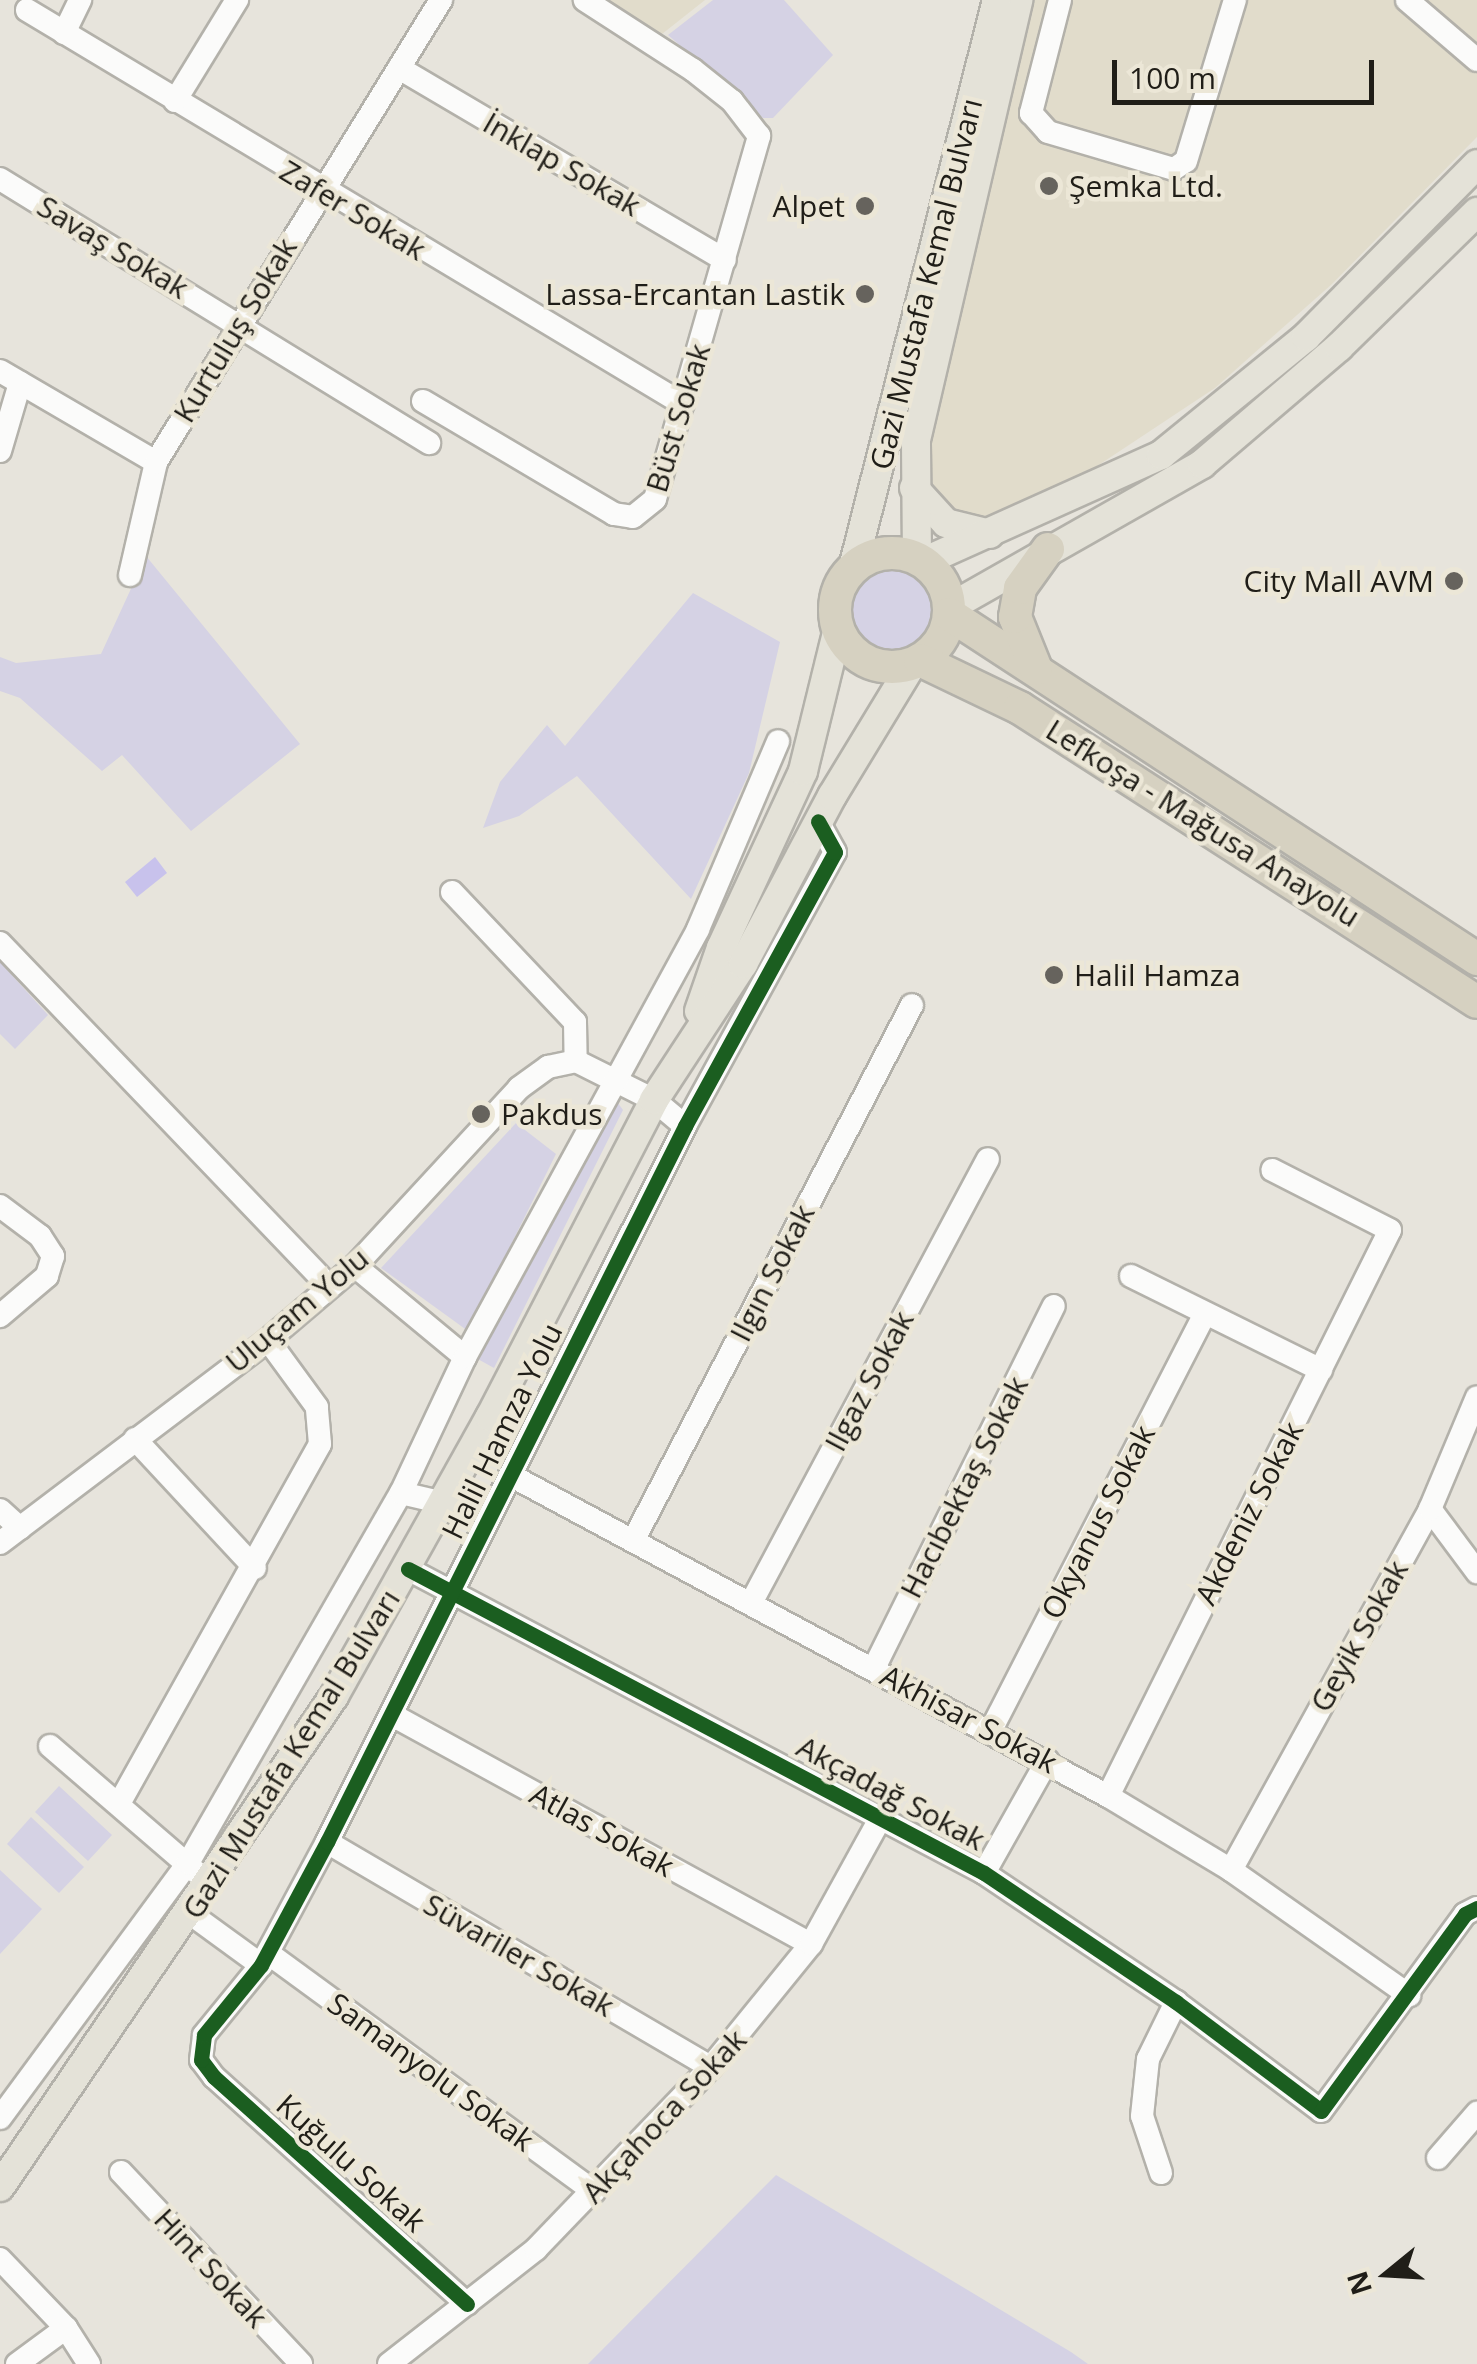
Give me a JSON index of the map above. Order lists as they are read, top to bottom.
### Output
{
  "streets": {
    "highway": ["Lefkoşa - Mağusa Anayolu"],
    "main road": ["Gazi Mustafa Kemal Bulvarı"],
    "street": [
      "İnklap Sokak",
      "Zafer Sokak",
      "Savaş Sokak",
      "Kurtuluş Sokak",
      "Büst Sokak",
      "Ilgın Sokak",
      "Uluçam Yolu",
      "Ilgaz Sokak",
      "Halil Hamza Yolu",
      "Hacıbektaş Sokak",
      "Akdeniz Sokak",
      "Okyanus Sokak",
      "Geyik Sokak",
      "Akhisar Sokak",
      "Akçadağ Sokak",
      "Atlas Sokak",
      "Süvariler Sokak",
      "Samanyolu Sokak",
      "Akçahoca Sokak",
      "Kuğulu Sokak",
      "Hint Sokak"
    ]
  },
  "crossings": [
    ["İnklap Sokak", "Kurtuluş Sokak"],
    ["İnklap Sokak", "Büst Sokak"],
    ["Zafer Sokak", "Kurtuluş Sokak"],
    ["Zafer Sokak", "Büst Sokak"],
    ["Savaş Sokak", "Kurtuluş Sokak"],
    ["Savaş Sokak", "Büst Sokak"],
    ["Gazi Mustafa Kemal Bulvarı", "Lefkoşa - Mağusa Anayolu"],
    ["Gazi Mustafa Kemal Bulvarı", "Halil Hamza Yolu"],
    ["Gazi Mustafa Kemal Bulvarı", "Akçadağ Sokak"],
    ["Gazi Mustafa Kemal Bulvarı", "Samanyolu Sokak"],
    ["Ilgın Sokak", "Akhisar Sokak"],
    ["Ilgaz Sokak", "Akhisar Sokak"],
    ["Halil Hamza Yolu", "Akhisar Sokak"],
    ["Halil Hamza Yolu", "Akçadağ Sokak"],
    ["Halil Hamza Yolu", "Atlas Sokak"],
    ["Halil Hamza Yolu", "Süvariler Sokak"],
    ["Halil Hamza Yolu", "Samanyolu Sokak"],
    ["Halil Hamza Yolu", "Kuğulu Sokak"],
    ["Hacıbektaş Sokak", "Akhisar Sokak"],
    ["Akdeniz Sokak", "Akhisar Sokak"],
    ["Okyanus Sokak", "Akhisar Sokak"],
    ["Geyik Sokak", "Akhisar Sokak"],
    ["Akhisar Sokak", "Akçadağ Sokak"],
    ["Akçadağ Sokak", "Akçahoca Sokak"],
    ["Atlas Sokak", "Akçahoca Sokak"],
    ["Süvariler Sokak", "Akçahoca Sokak"],
    ["Samanyolu Sokak", "Akçahoca Sokak"],
    ["Akçahoca Sokak", "Kuğulu Sokak"]
  ],
  "places": [
    "Şemka Ltd.",
    "Alpet",
    "Lassa-Ercantan Lastik",
    "City Mall AVM",
    "Halil Hamza",
    "Pakdus"
  ],
  "scale_bar": "100 m",
  "north": "left"
}
